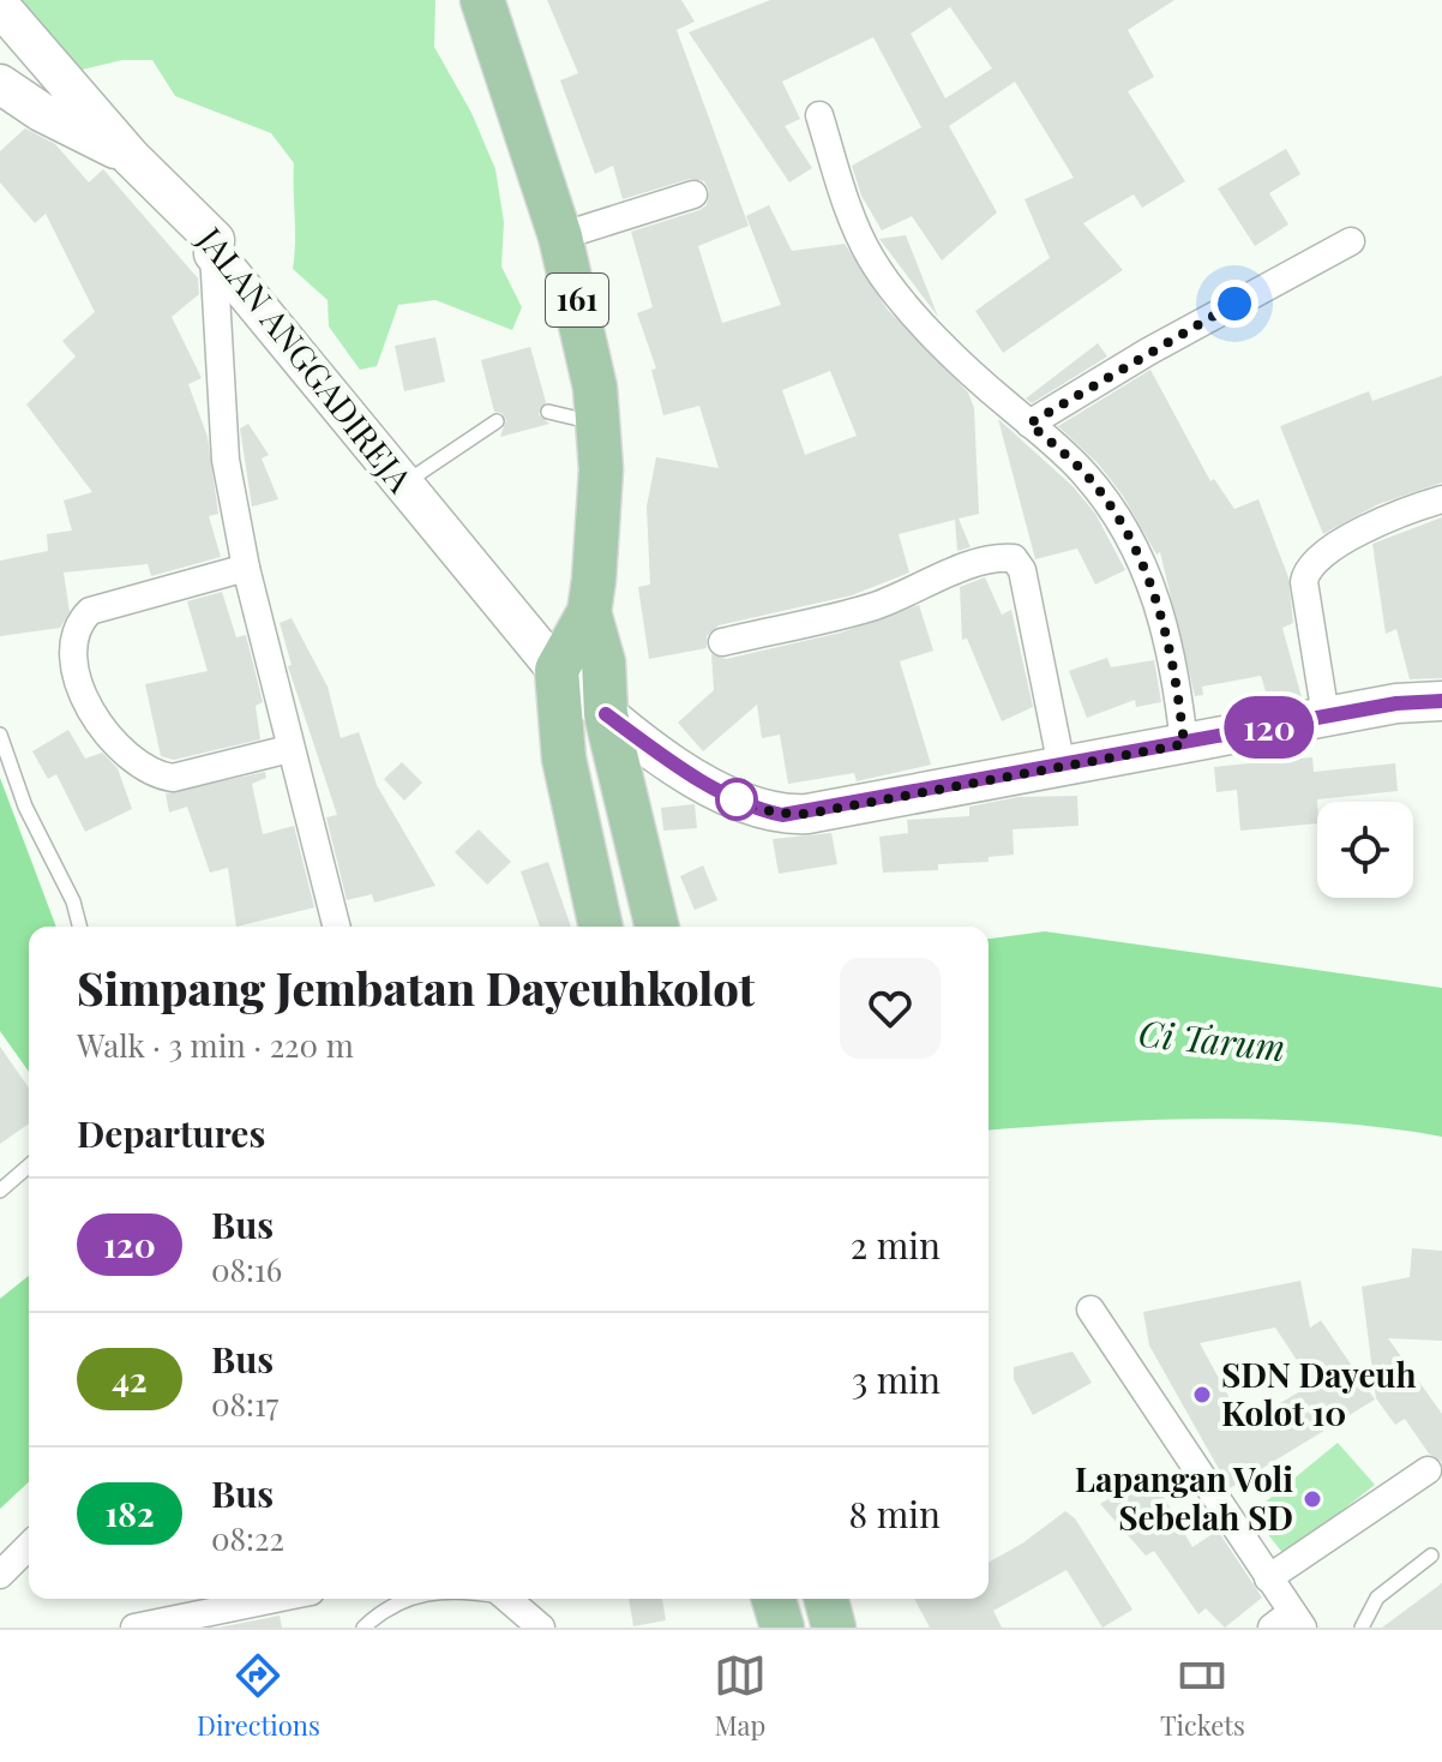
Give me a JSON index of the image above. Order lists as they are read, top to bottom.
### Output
{
  "streets": {
    "main road": ["161", "JALAN ANGGADIREJA"]
  },
  "crossings": [
    ["161", "JALAN ANGGADIREJA"]
  ],
  "water": ["Ci Tarum"],
  "places": ["SDN Dayeuh Kolot 10", "Lapangan Voli Sebelah SD"],
  "lines": ["bus line 120"],
  "page": {
    "on_map": "120",
    "heading": [
      ["Simpang Jembatan Dayeuhkolot", "Walk · 3 min · 220 m"],
      "Departures"
    ],
    "list": [
      {
        "mark": "120",
        "name": "Bus",
        "note": "08:16",
        "value": "2 min"
      },
      {
        "mark": "42",
        "name": "Bus",
        "note": "08:17",
        "value": "3 min"
      },
      {
        "mark": "182",
        "name": "Bus",
        "note": "08:22",
        "value": "8 min"
      }
    ],
    "tabs": ["Directions", "Map", "Tickets"]
  }
}
